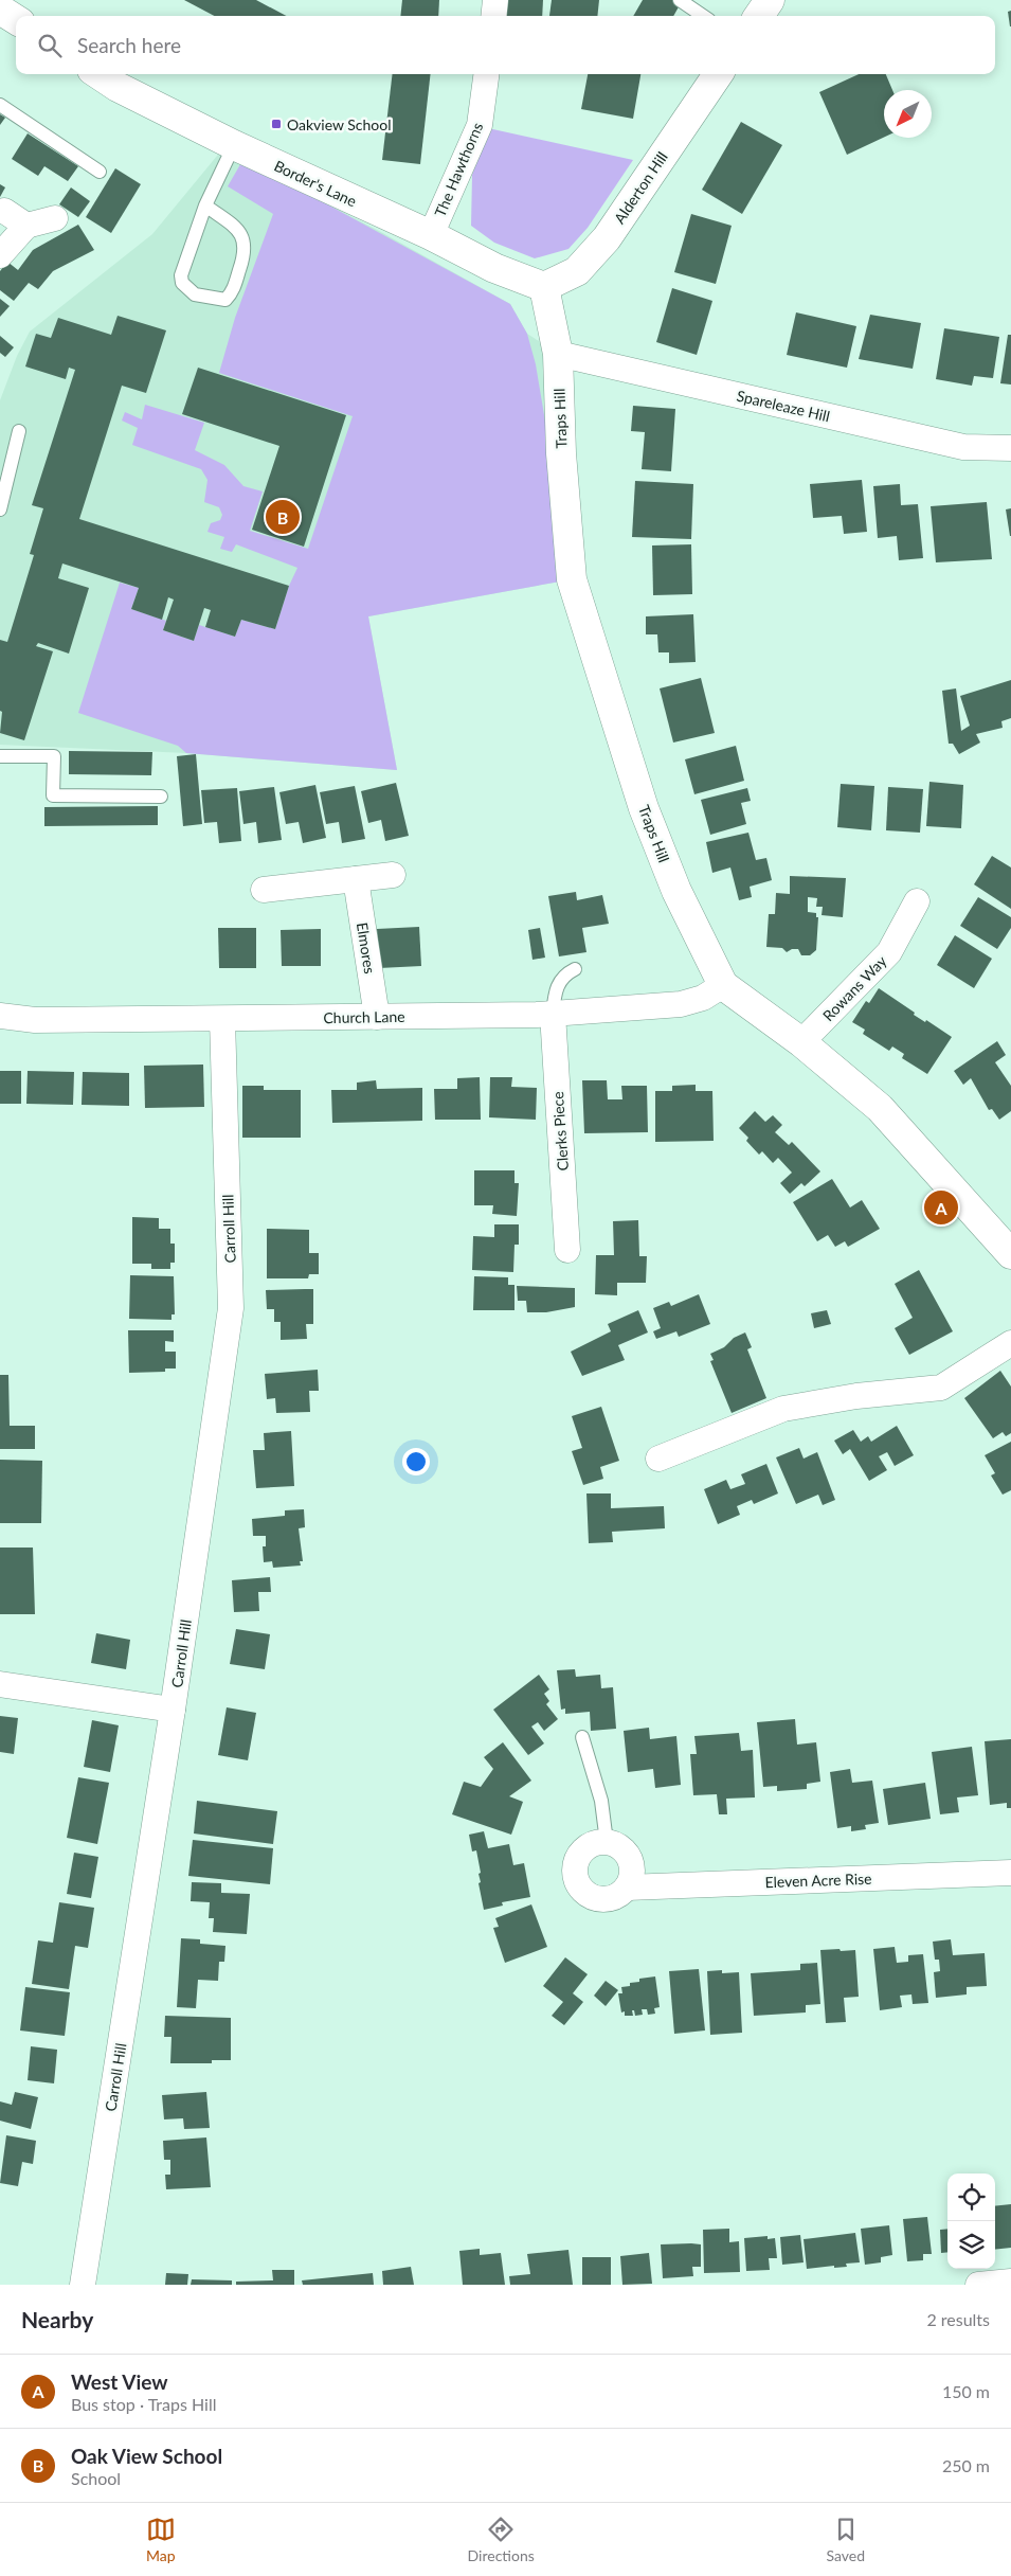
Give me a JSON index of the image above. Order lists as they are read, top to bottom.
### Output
{
  "streets": {
    "street": [
      "The Hawthorns",
      "Border's Lane",
      "Alderton Hill",
      "Spareleaze Hill",
      "Traps Hill",
      "Elmores",
      "Rowans Way",
      "Church Lane",
      "Clerks Piece",
      "Carroll Hill",
      "Eleven Acre Rise"
    ]
  },
  "crossings": [
    ["The Hawthorns", "Border's Lane"],
    ["Border's Lane", "Alderton Hill"],
    ["Border's Lane", "Traps Hill"],
    ["Alderton Hill", "Traps Hill"],
    ["Spareleaze Hill", "Traps Hill"],
    ["Traps Hill", "Rowans Way"],
    ["Traps Hill", "Church Lane"],
    ["Elmores", "Church Lane"],
    ["Church Lane", "Clerks Piece"],
    ["Church Lane", "Carroll Hill"]
  ],
  "places": {
    "transit": ["Oakview School"]
  },
  "north": "bottom left",
  "page": {
    "search": "Search here",
    "pins": ["B", "A"],
    "heading": ["Nearby", "2 results"],
    "list": [
      {
        "mark": "A",
        "name": "West View",
        "note": "Bus stop · Traps Hill",
        "value": "150 m"
      },
      {
        "mark": "B",
        "name": "Oak View School",
        "note": "School",
        "value": "250 m"
      }
    ],
    "nav": ["Map", "Directions", "Saved"]
  }
}
